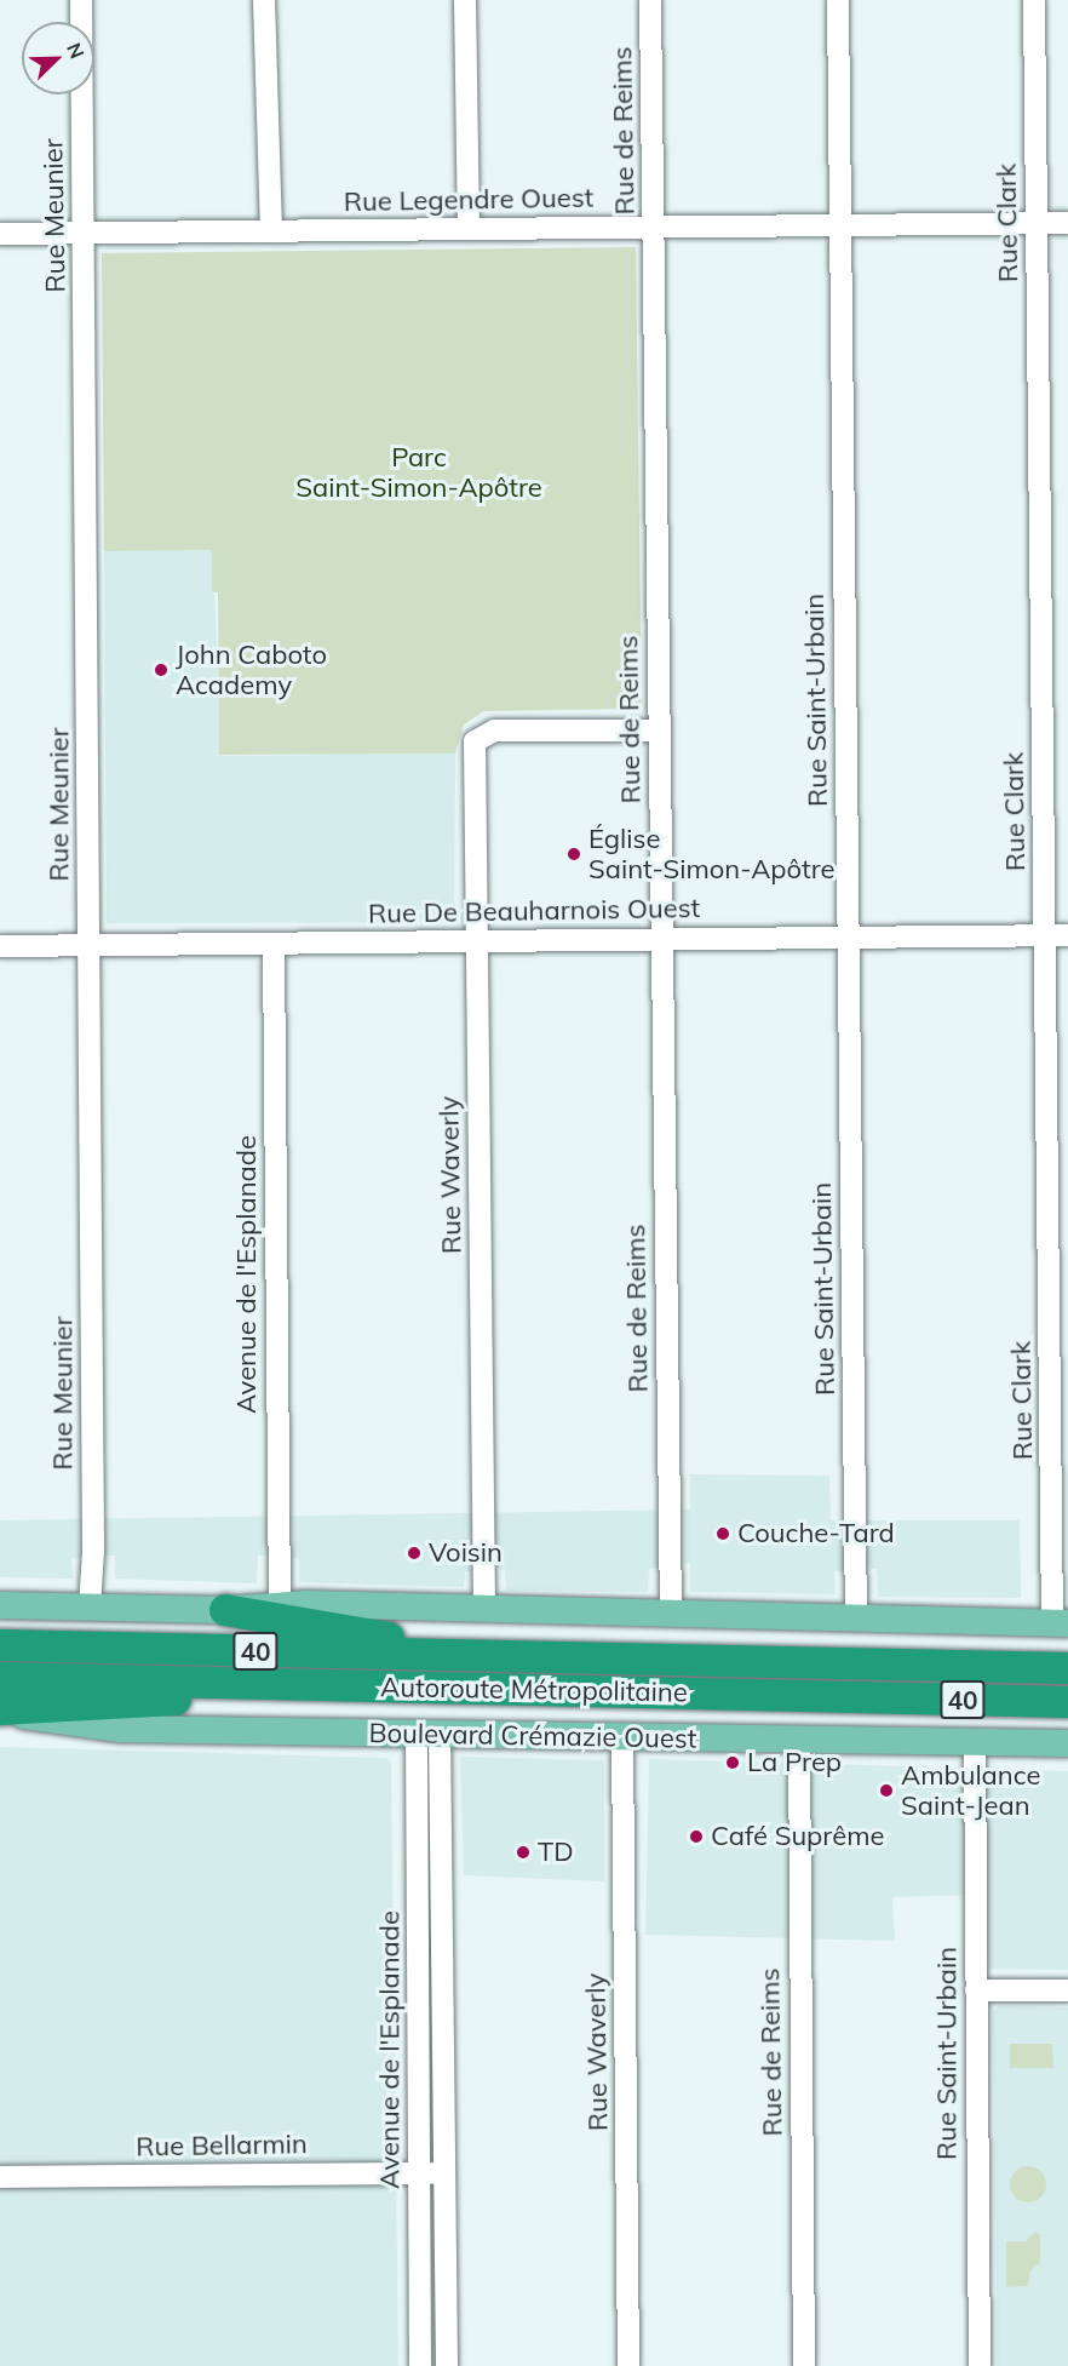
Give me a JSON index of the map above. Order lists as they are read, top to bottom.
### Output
{
  "streets": {
    "highway": ["40", "Autoroute Métropolitaine"],
    "main road": ["Boulevard Crémazie Ouest"],
    "street": [
      "Rue de Reims",
      "Rue Legendre Ouest",
      "Rue Meunier",
      "Rue Clark",
      "Rue Saint-Urbain",
      "Rue De Beauharnois Ouest",
      "Rue Waverly",
      "Avenue de l'Esplanade",
      "Rue Bellarmin"
    ]
  },
  "crossings": [
    ["Rue de Reims", "Rue Legendre Ouest"],
    ["Rue de Reims", "Rue De Beauharnois Ouest"],
    ["Rue de Reims", "Rue Waverly"],
    ["Rue de Reims", "Boulevard Crémazie Ouest"],
    ["Rue Legendre Ouest", "Rue Meunier"],
    ["Rue Legendre Ouest", "Rue Clark"],
    ["Rue Legendre Ouest", "Rue Saint-Urbain"],
    ["Rue Meunier", "Rue De Beauharnois Ouest"],
    ["Rue Clark", "Rue De Beauharnois Ouest"],
    ["Rue Saint-Urbain", "Rue De Beauharnois Ouest"],
    ["Rue Saint-Urbain", "Boulevard Crémazie Ouest"],
    ["Rue De Beauharnois Ouest", "Rue Waverly"],
    ["Rue De Beauharnois Ouest", "Avenue de l'Esplanade"],
    ["Rue Waverly", "Boulevard Crémazie Ouest"],
    ["Avenue de l'Esplanade", "Boulevard Crémazie Ouest"],
    ["Avenue de l'Esplanade", "Rue Bellarmin"]
  ],
  "parks": ["Parc Saint-Simon-Apôtre"],
  "places": [
    "John Caboto Academy",
    "Église Saint-Simon-Apôtre",
    "Couche-Tard",
    "Voisin",
    "La Prep",
    "Ambulance Saint-Jean",
    "Café Suprême",
    "TD"
  ],
  "north": "top right"
}
